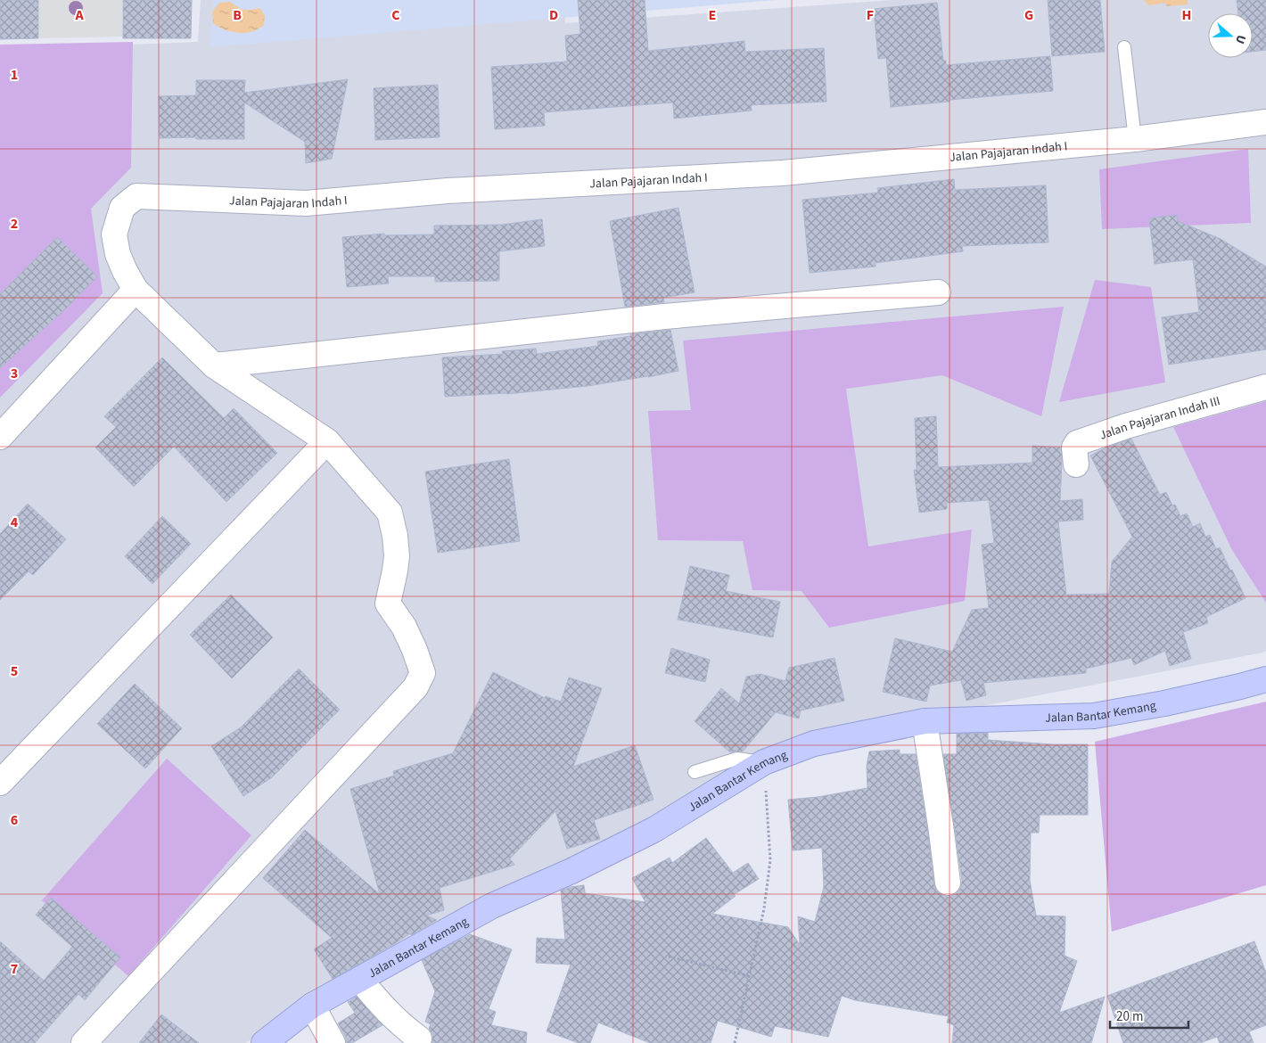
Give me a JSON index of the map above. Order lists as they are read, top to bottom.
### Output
{
  "streets": {
    "street": ["Jalan Pajajaran Indah I", "Jalan Pajajaran Indah III", "Jalan Bantar Kemang"]
  },
  "scale_bar": "20 m",
  "north": "right",
  "grid": {
    "columns": [
      "A",
      "B",
      "C",
      "D",
      "E",
      "F",
      "G",
      "H"
    ],
    "rows": [
      "1",
      "2",
      "3",
      "4",
      "5",
      "6",
      "7"
    ]
  }
}
